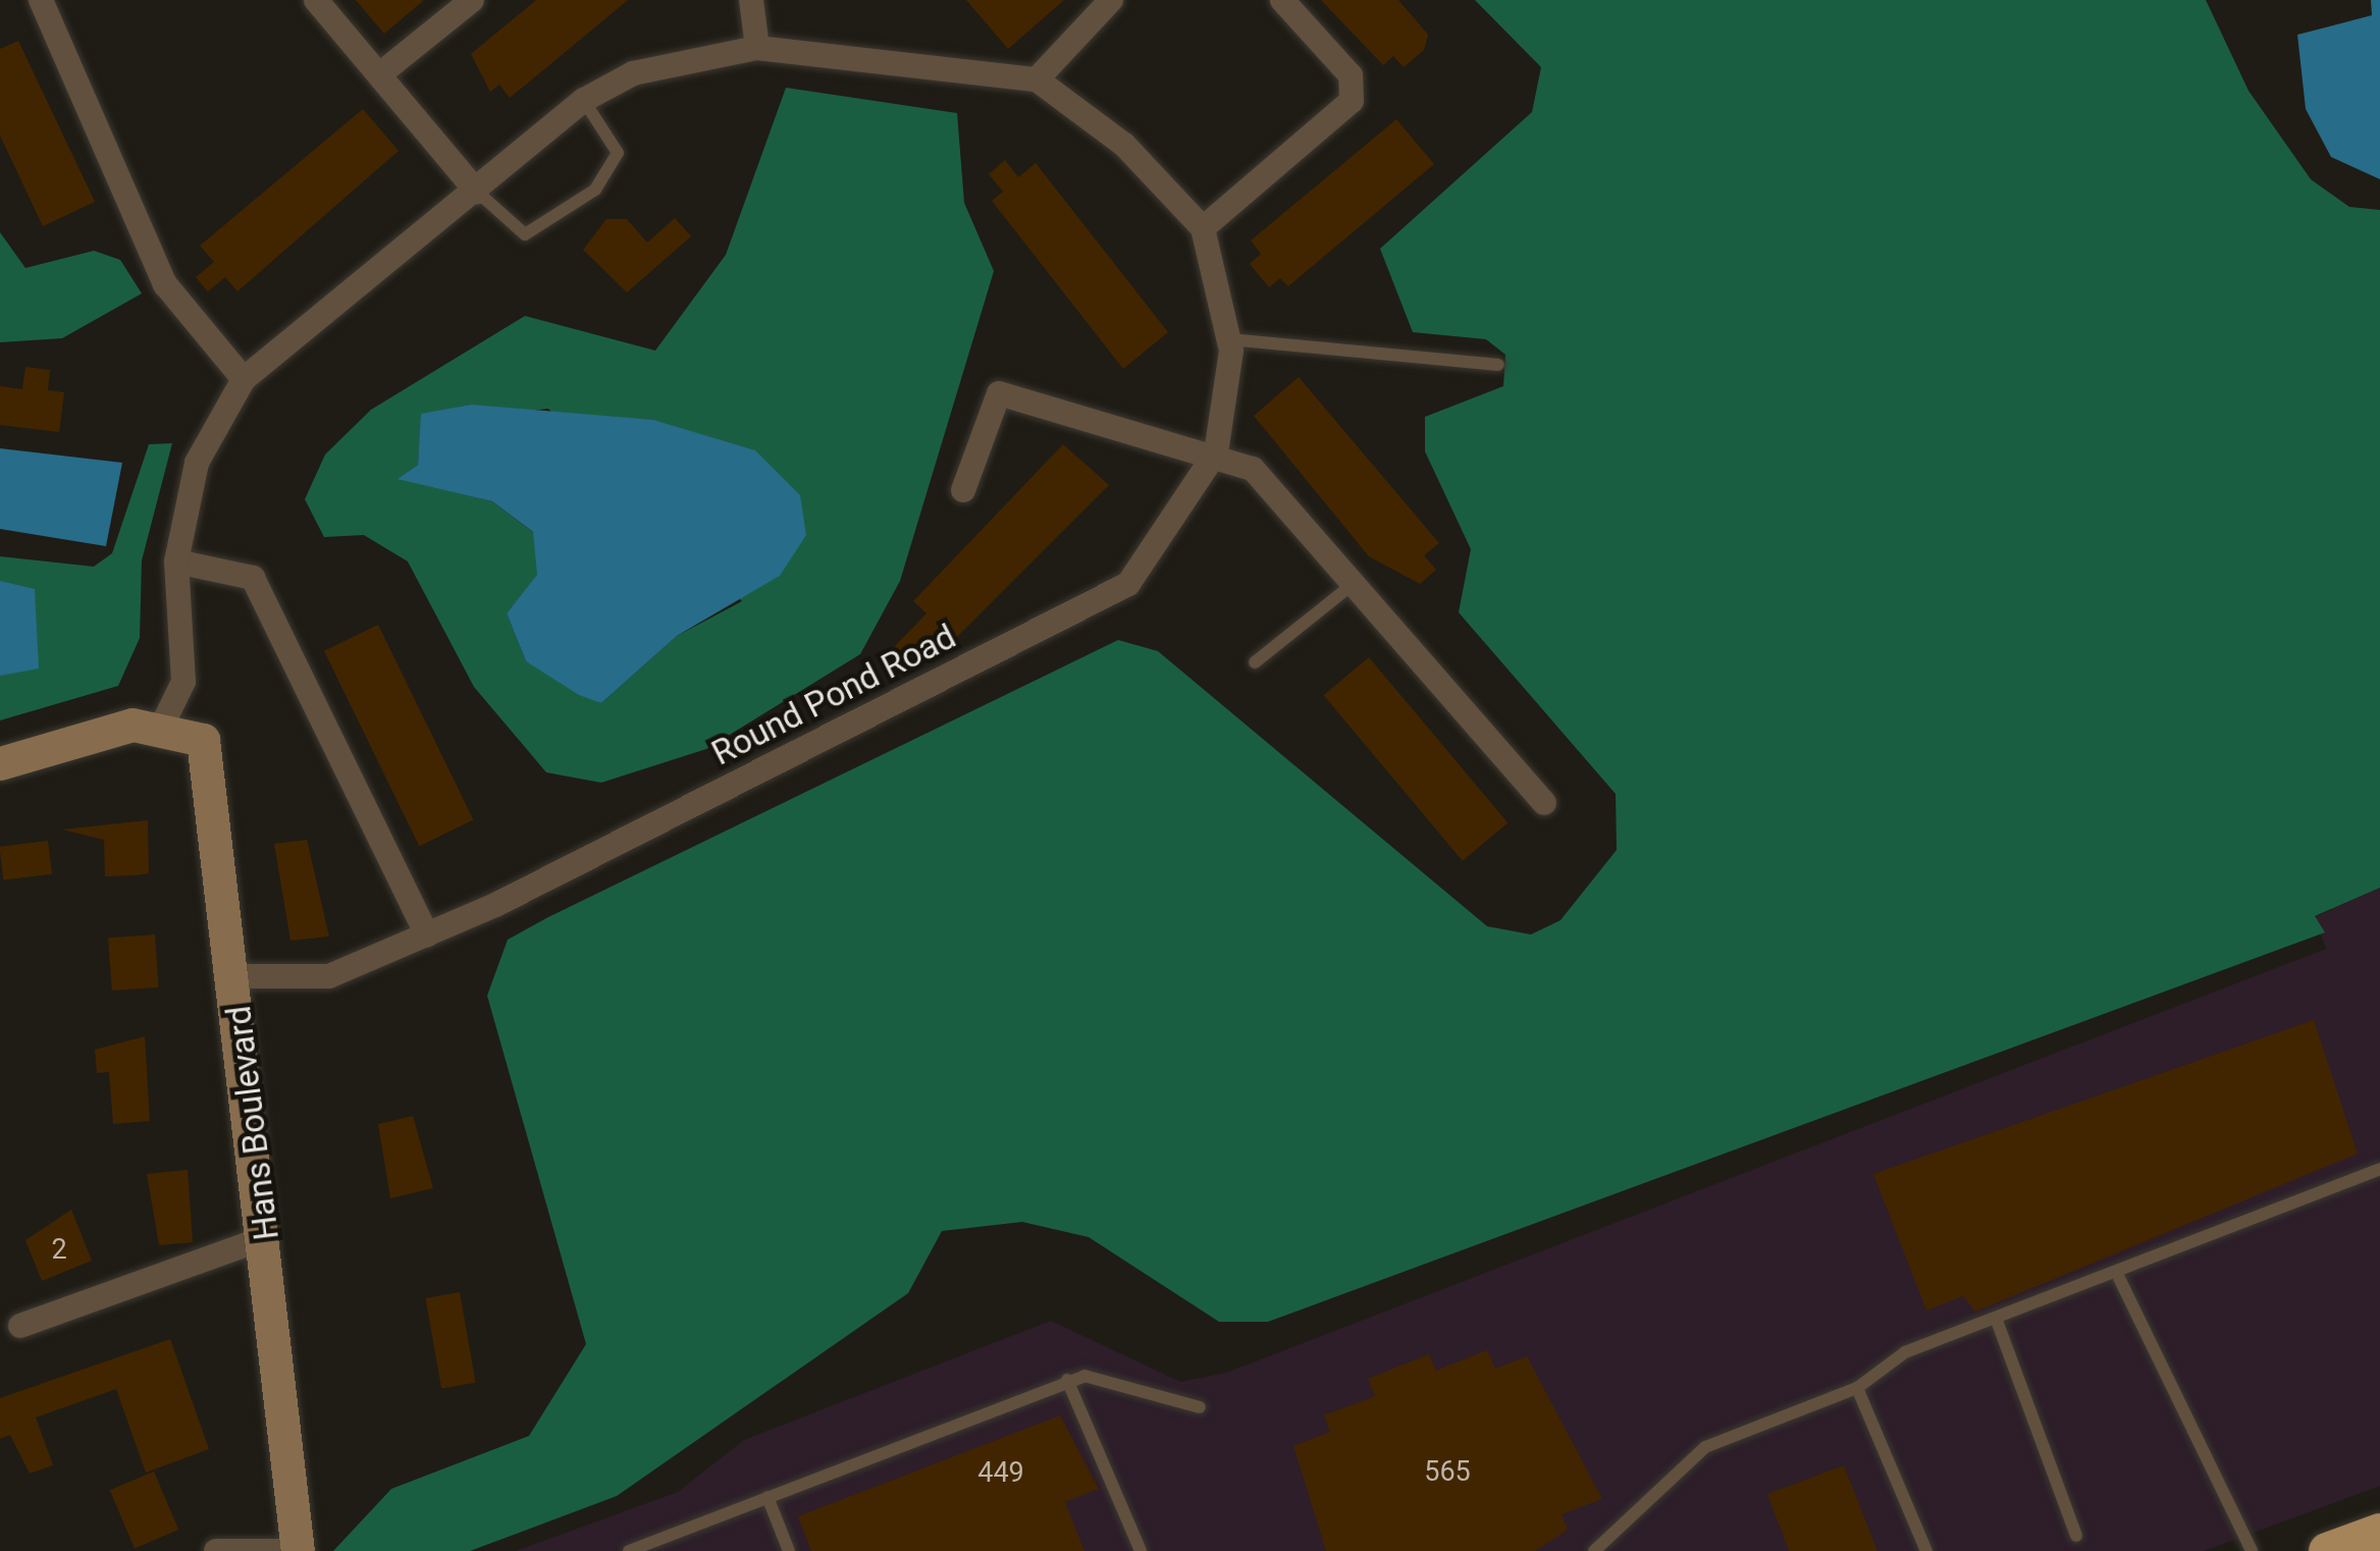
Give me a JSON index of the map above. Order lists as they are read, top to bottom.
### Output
{
  "streets": {
    "street": ["Round Pond Road", "Hans Boulevard"]
  },
  "crossings": [
    ["Round Pond Road", "Hans Boulevard"]
  ],
  "house_numbers": ["2", "565", "449"]
}
